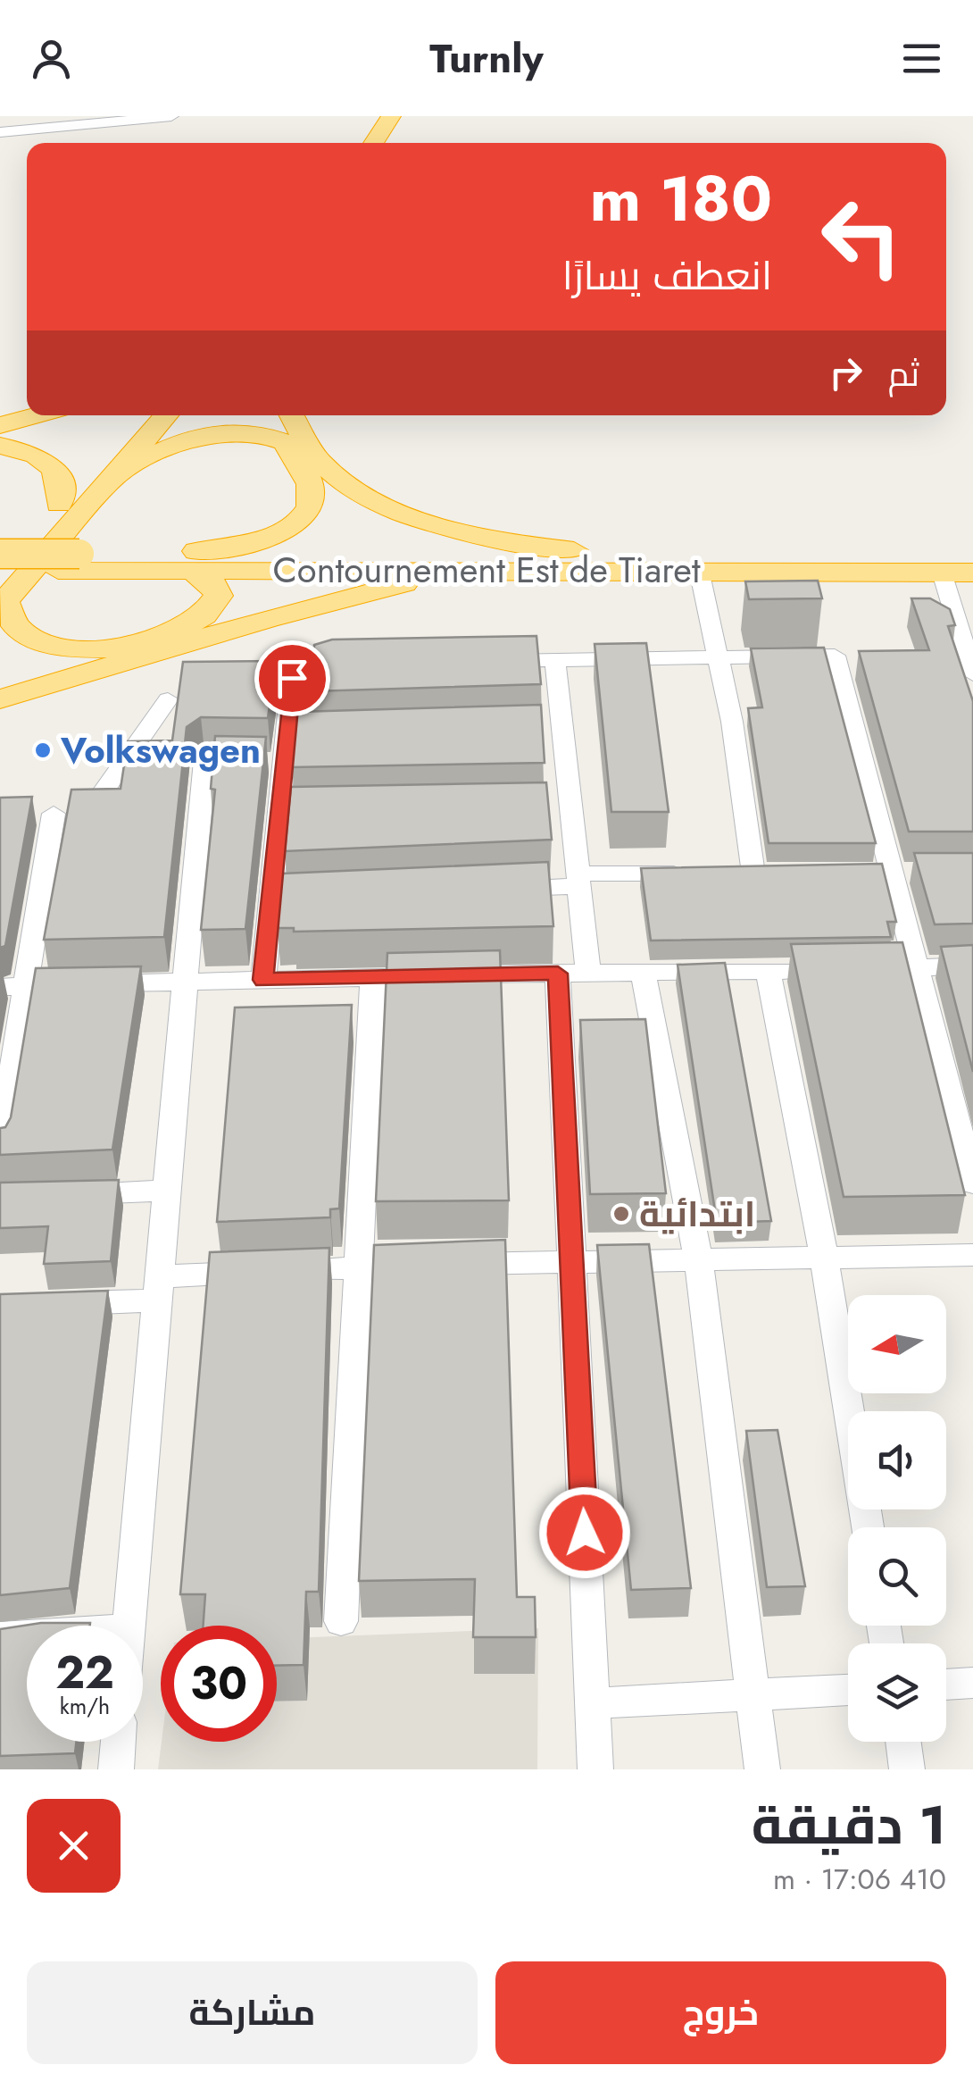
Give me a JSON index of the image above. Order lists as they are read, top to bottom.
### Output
{
  "streets": {
    "highway": ["Contournement Est de Tiaret"]
  },
  "places": ["Volkswagen", "ابتدائية"],
  "north": "left",
  "page": {
    "header": "Turnly",
    "turn": ["180 m", "انعطف يسارًا"],
    "then": "ثم",
    "speed": "22 km/h",
    "limit": "30",
    "heading": ["1 دقيقة", "410 m · 17:06"],
    "buttons": ["خروج", "مشاركة"]
  }
}
